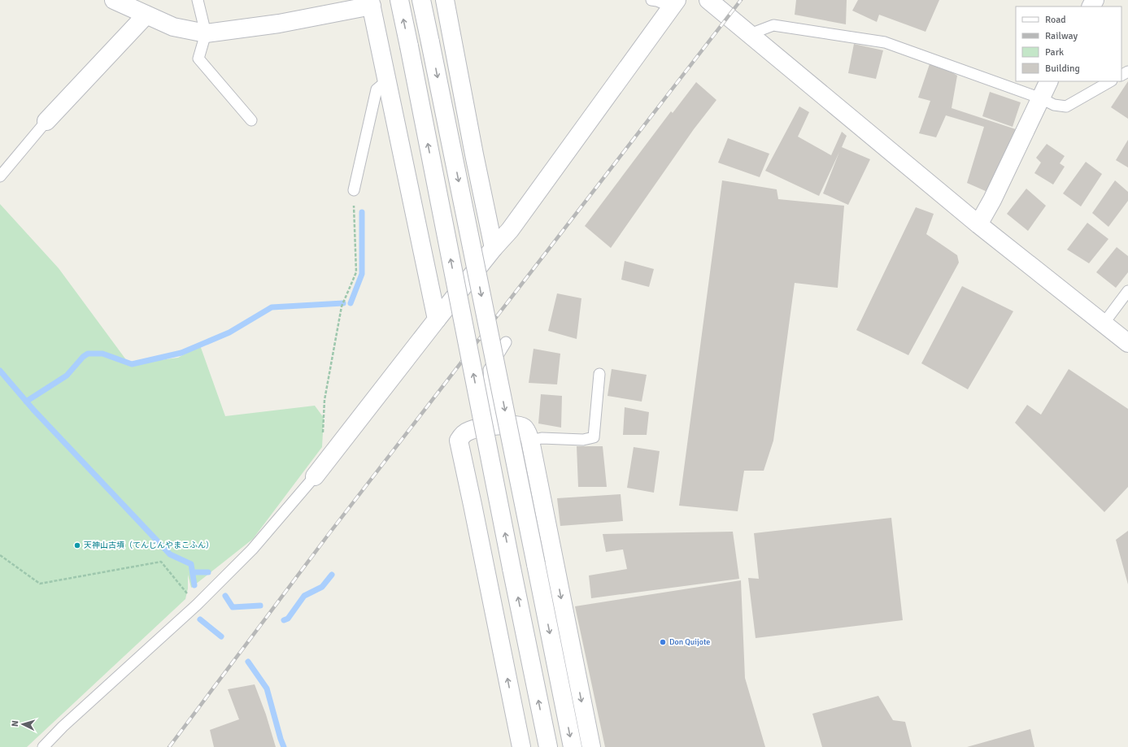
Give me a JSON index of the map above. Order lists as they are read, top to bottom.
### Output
{
  "places": ["天神山古墳（てんじんやまこふん）", "Don Quijote"],
  "legend": [
    "Road",
    "Railway",
    "Park",
    "Building"
  ],
  "north": "left"
}
